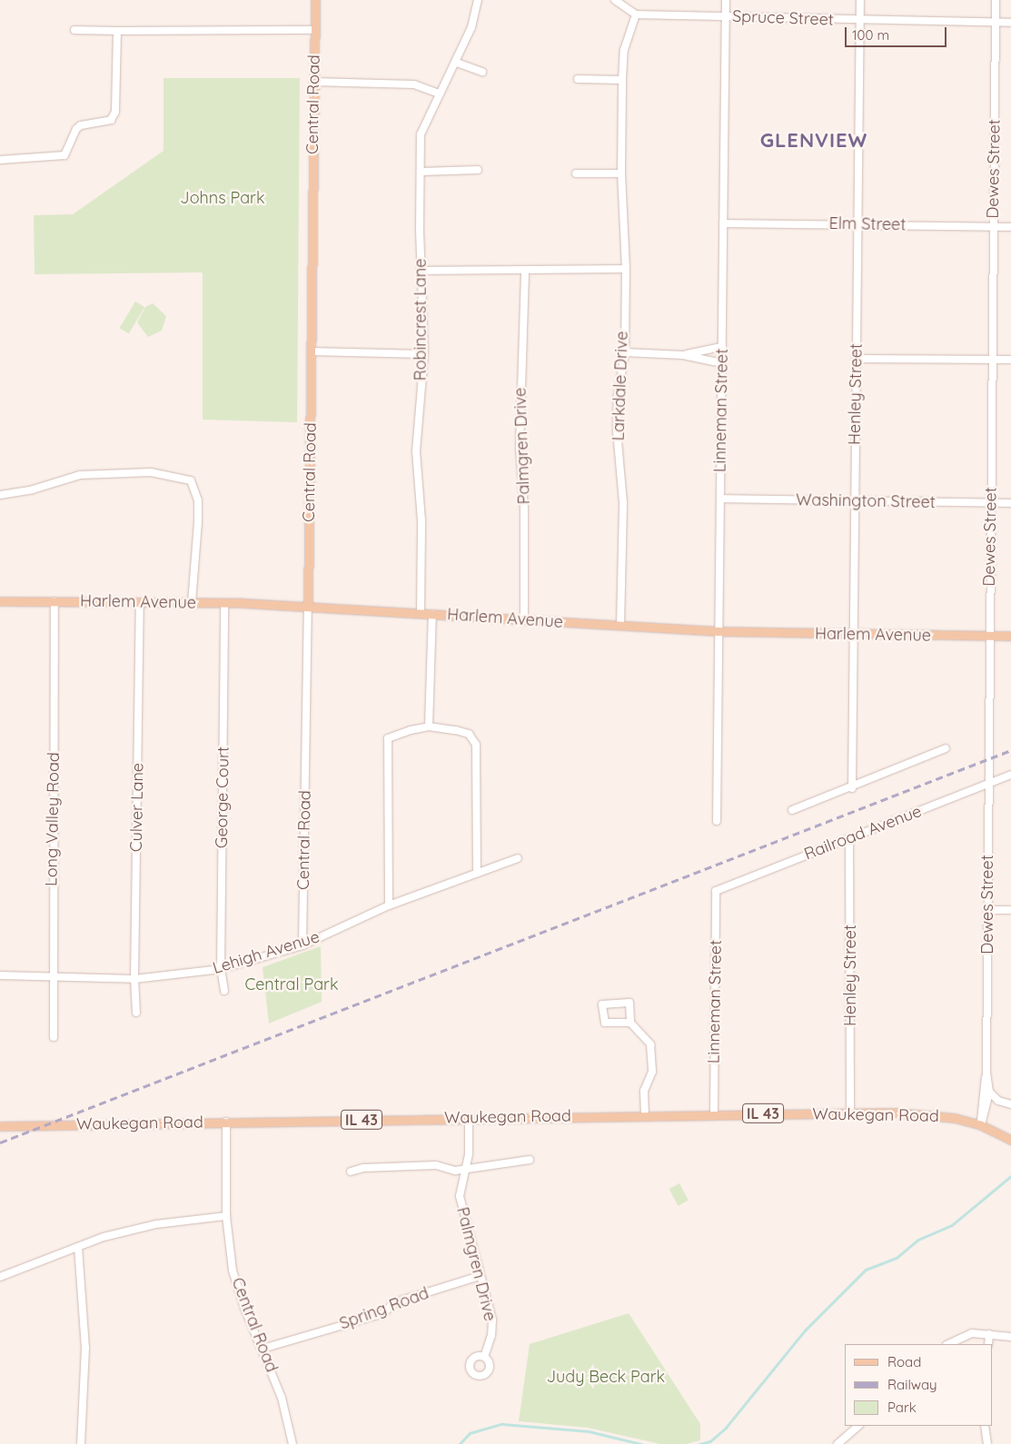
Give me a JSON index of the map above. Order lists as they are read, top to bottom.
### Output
{
  "streets": {
    "main road": [
      "Central Road",
      "Harlem Avenue",
      "IL 43",
      "Waukegan Road"
    ],
    "street": [
      "Spruce Street",
      "Dewes Street",
      "Elm Street",
      "Robincrest Lane",
      "Larkdale Drive",
      "Henley Street",
      "Linneman Street",
      "Palmgren Drive",
      "Washington Street",
      "George Court",
      "Culver Lane",
      "Long Valley Road",
      "Railroad Avenue",
      "Lehigh Avenue",
      "Spring Road"
    ]
  },
  "crossings": [
    ["Spruce Street", "Dewes Street"],
    ["Spruce Street", "Larkdale Drive"],
    ["Spruce Street", "Henley Street"],
    ["Spruce Street", "Linneman Street"],
    ["Central Road", "Harlem Avenue"],
    ["Central Road", "Lehigh Avenue"],
    ["Central Road", "Waukegan Road"],
    ["Central Road", "Spring Road"],
    ["Dewes Street", "Elm Street"],
    ["Dewes Street", "Washington Street"],
    ["Dewes Street", "Harlem Avenue"],
    ["Dewes Street", "Railroad Avenue"],
    ["Dewes Street", "Waukegan Road"],
    ["Elm Street", "Henley Street"],
    ["Elm Street", "Linneman Street"],
    ["Robincrest Lane", "Harlem Avenue"],
    ["Larkdale Drive", "Harlem Avenue"],
    ["Henley Street", "Washington Street"],
    ["Henley Street", "Harlem Avenue"],
    ["Henley Street", "Railroad Avenue"],
    ["Henley Street", "Waukegan Road"],
    ["Linneman Street", "Washington Street"],
    ["Linneman Street", "Harlem Avenue"],
    ["Linneman Street", "Railroad Avenue"],
    ["Linneman Street", "Waukegan Road"],
    ["Palmgren Drive", "Harlem Avenue"],
    ["Palmgren Drive", "Waukegan Road"],
    ["Palmgren Drive", "Spring Road"],
    ["Harlem Avenue", "George Court"],
    ["Harlem Avenue", "Culver Lane"],
    ["Harlem Avenue", "Long Valley Road"],
    ["George Court", "Lehigh Avenue"],
    ["Culver Lane", "Lehigh Avenue"],
    ["Long Valley Road", "Lehigh Avenue"]
  ],
  "districts": ["GLENVIEW"],
  "parks": ["Johns Park", "Central Park", "Judy Beck Park"],
  "legend": ["Road", "Railway", "Park"],
  "scale_bar": "100 m"
}
